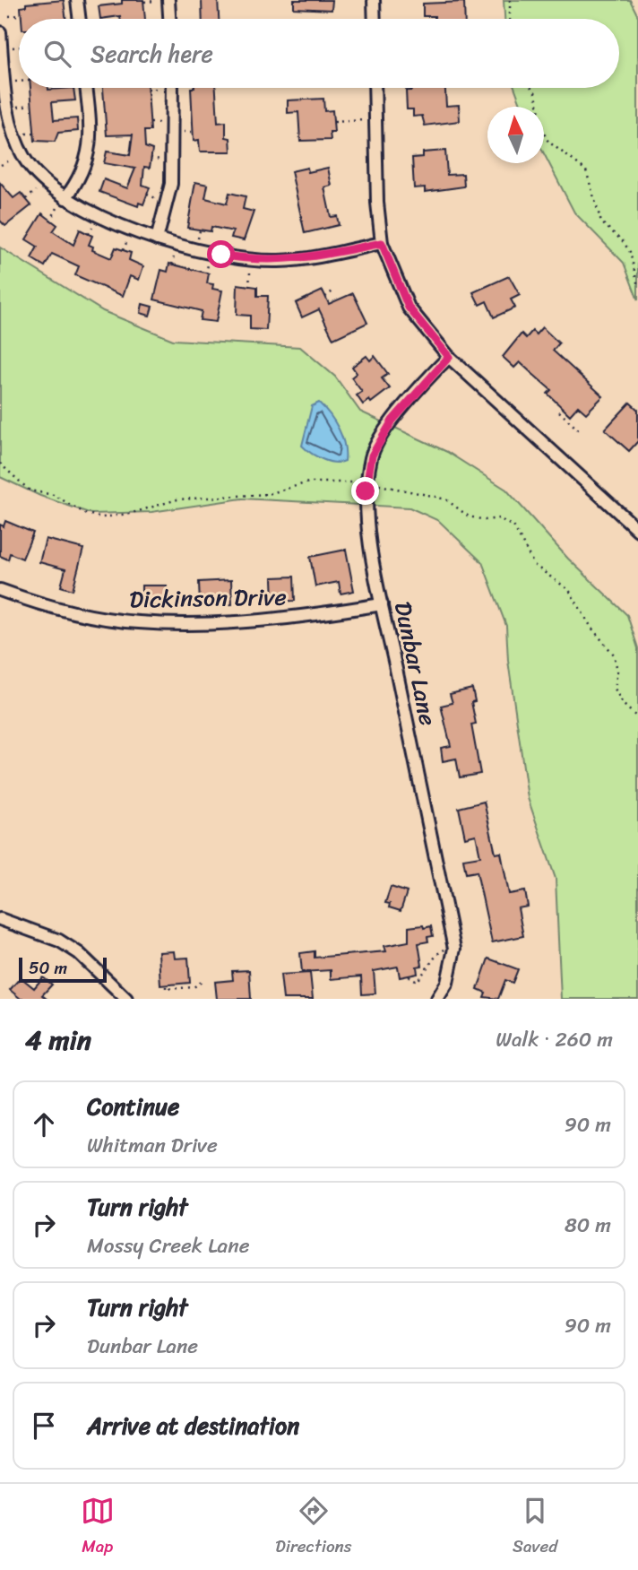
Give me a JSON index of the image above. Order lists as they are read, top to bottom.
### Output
{
  "streets": {
    "street": ["Dickinson Drive", "Dunbar Lane"]
  },
  "crossings": [
    ["Dickinson Drive", "Dunbar Lane"]
  ],
  "scale_bar": "50 m",
  "north": "top",
  "page": {
    "search": "Search here",
    "scale": "50 m",
    "heading": ["4 min", "Walk · 260 m"],
    "list": [
      ["Continue", "Whitman Drive", "90 m"],
      ["Turn right", "Mossy Creek Lane", "80 m"],
      ["Turn right", "Dunbar Lane", "90 m"],
      "Arrive at destination"
    ],
    "nav": ["Map", "Directions", "Saved"]
  }
}
